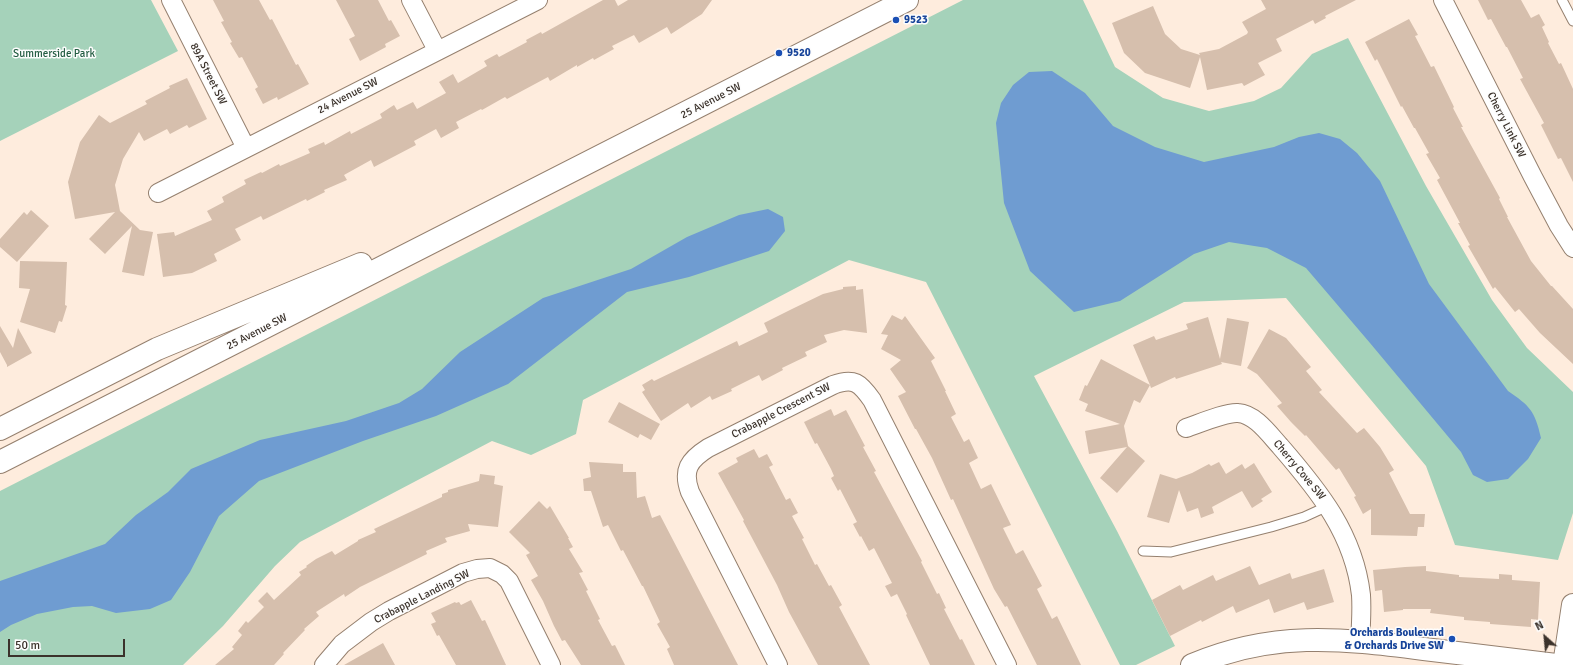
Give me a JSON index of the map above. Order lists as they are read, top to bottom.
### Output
{
  "streets": {
    "main road": ["25 Avenue SW"],
    "street": [
      "89A Street SW",
      "24 Avenue SW",
      "Cherry Link SW",
      "Crabapple Crescent SW",
      "Cherry Cove SW",
      "Crabapple Landing SW"
    ]
  },
  "crossings": [
    ["89A Street SW", "24 Avenue SW"]
  ],
  "parks": ["Summerside Park"],
  "places": ["9523", "9520", "Orchards Boulevard & Orchards Drive SW"],
  "scale_bar": "50 m",
  "north": "top left"
}
